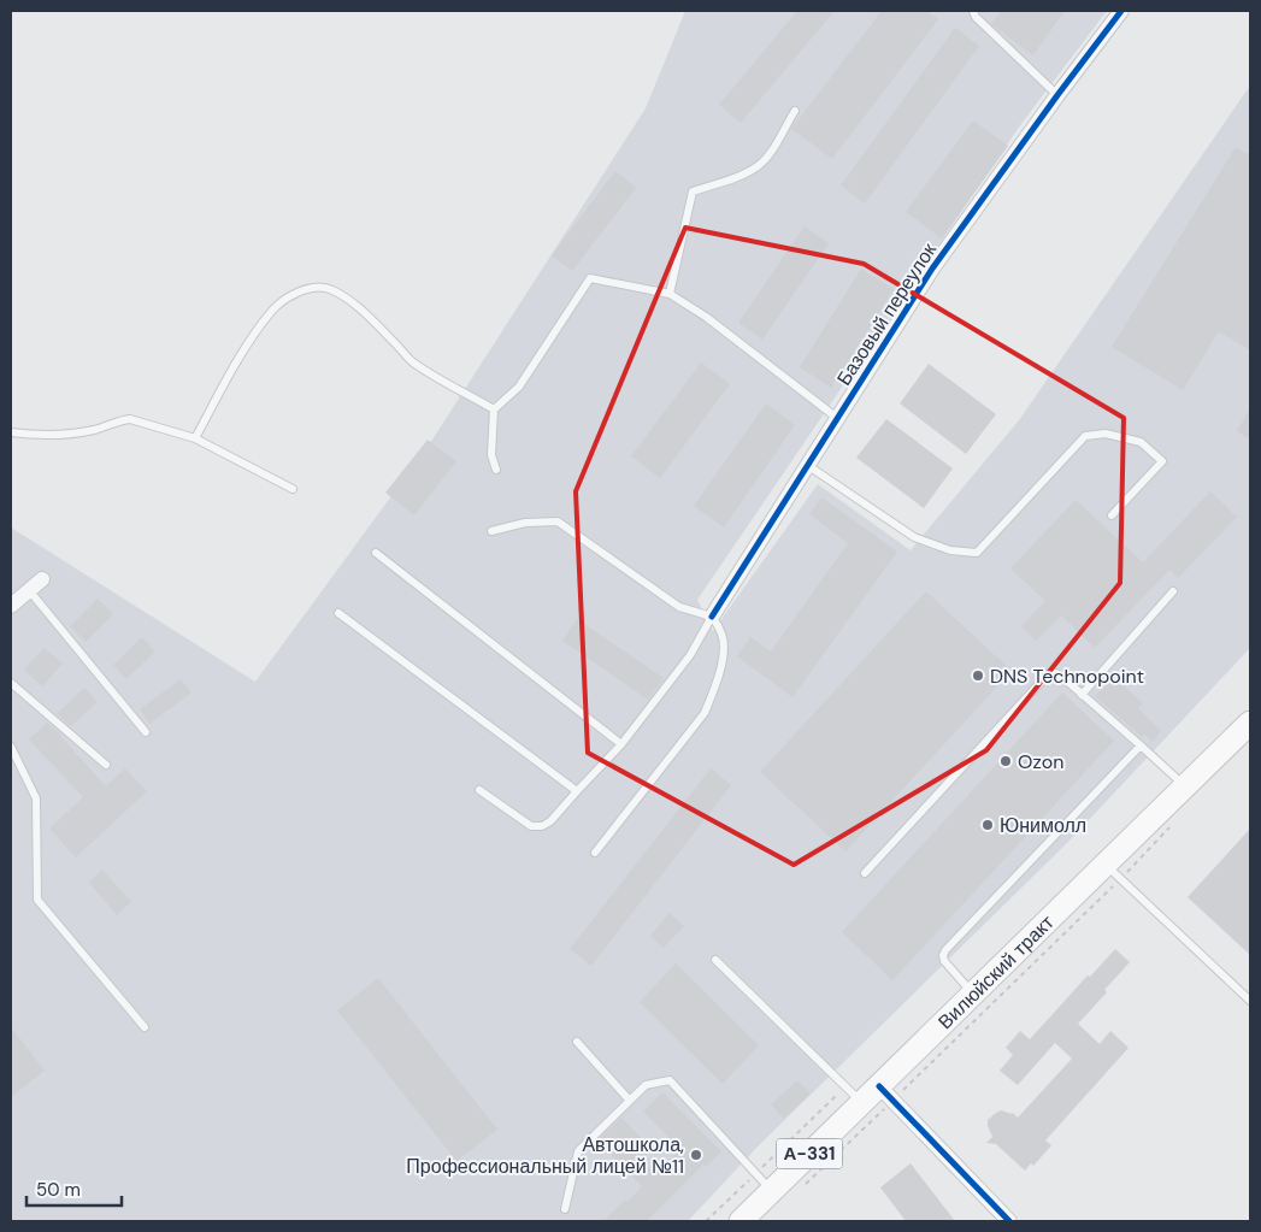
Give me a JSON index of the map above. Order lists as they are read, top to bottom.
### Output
{
  "streets": {
    "main road": ["Вилюйский тракт", "А-331"],
    "street": ["Базовый переулок"]
  },
  "places": [
    "DNS Technopoint",
    "Ozon",
    "Юнимолл",
    "Автошкола, Профессиональный лицей №11"
  ],
  "scale_bar": "50 m"
}
